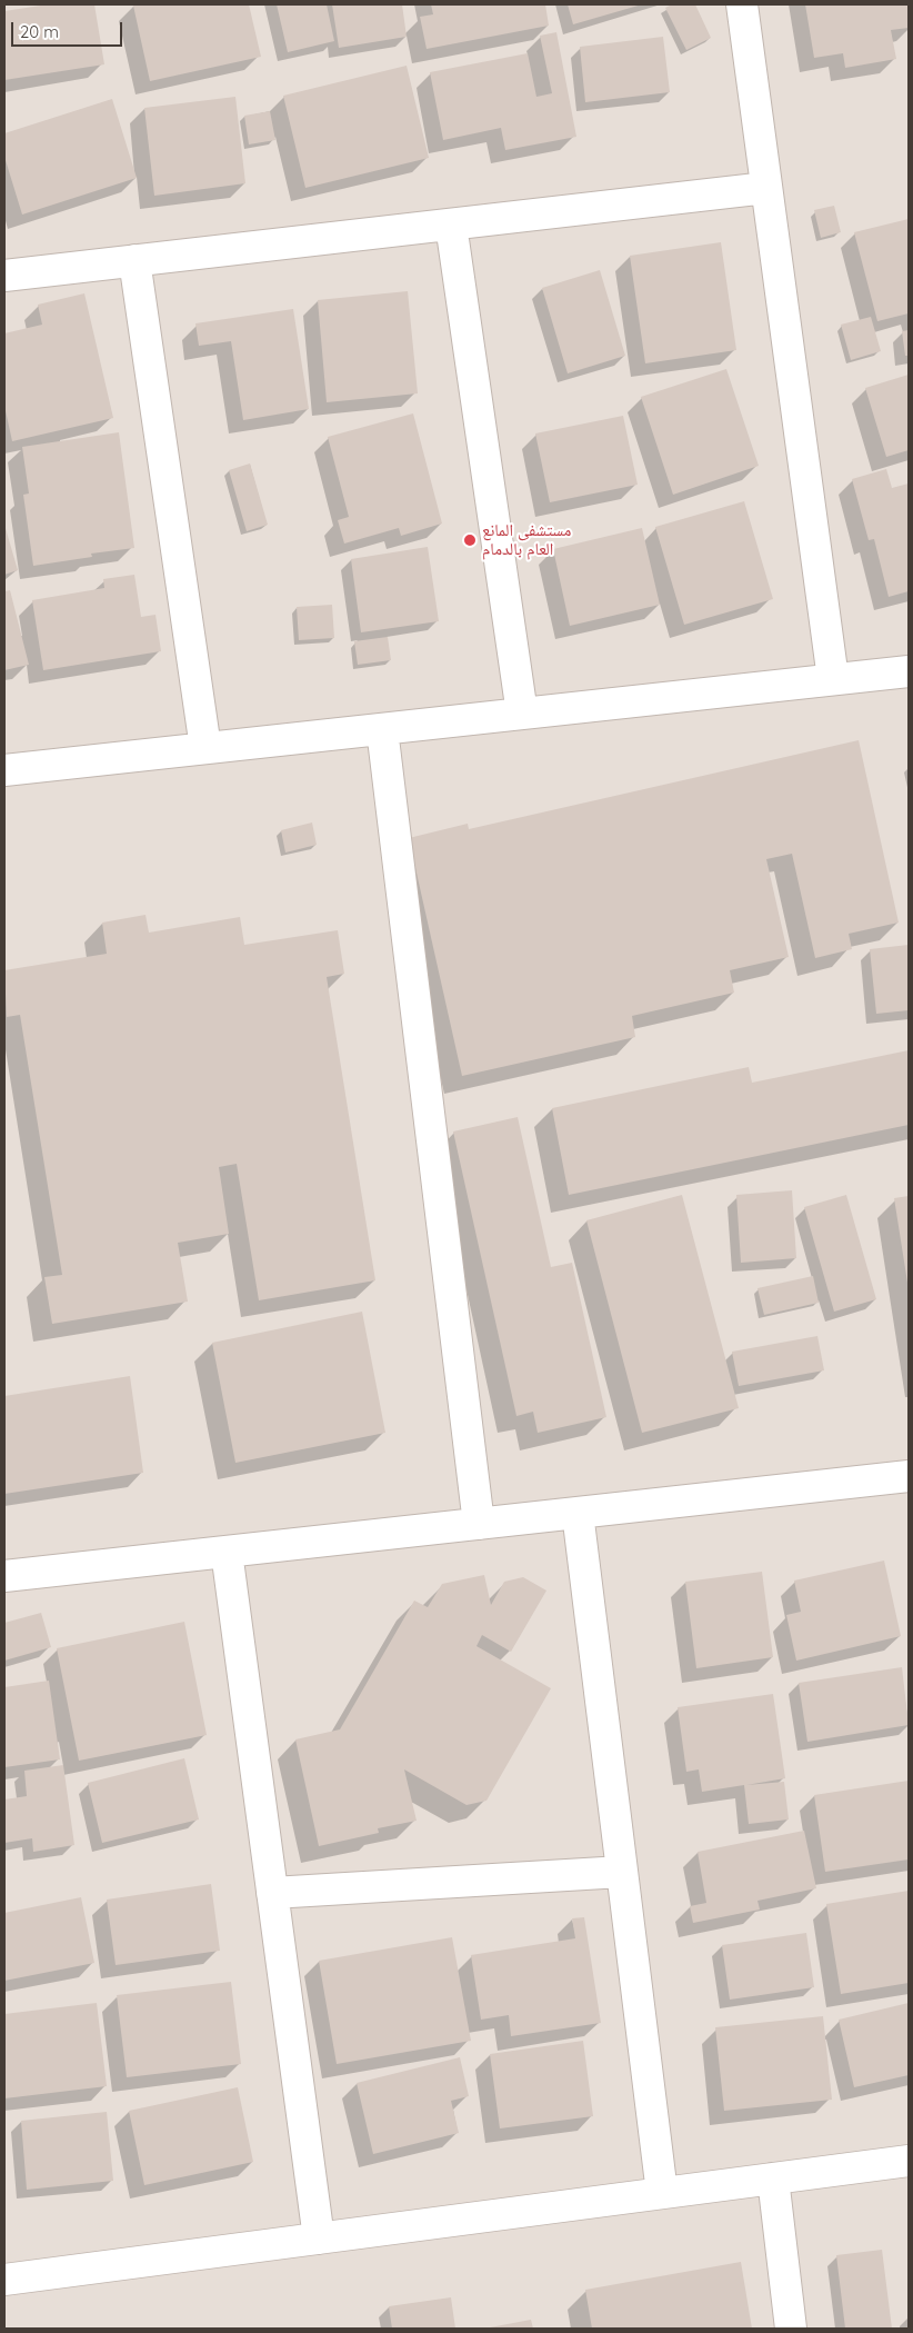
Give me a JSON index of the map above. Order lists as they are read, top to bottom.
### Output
{
  "places": ["مستشفى المانع العام بالدمام"],
  "scale_bar": "20 m"
}
